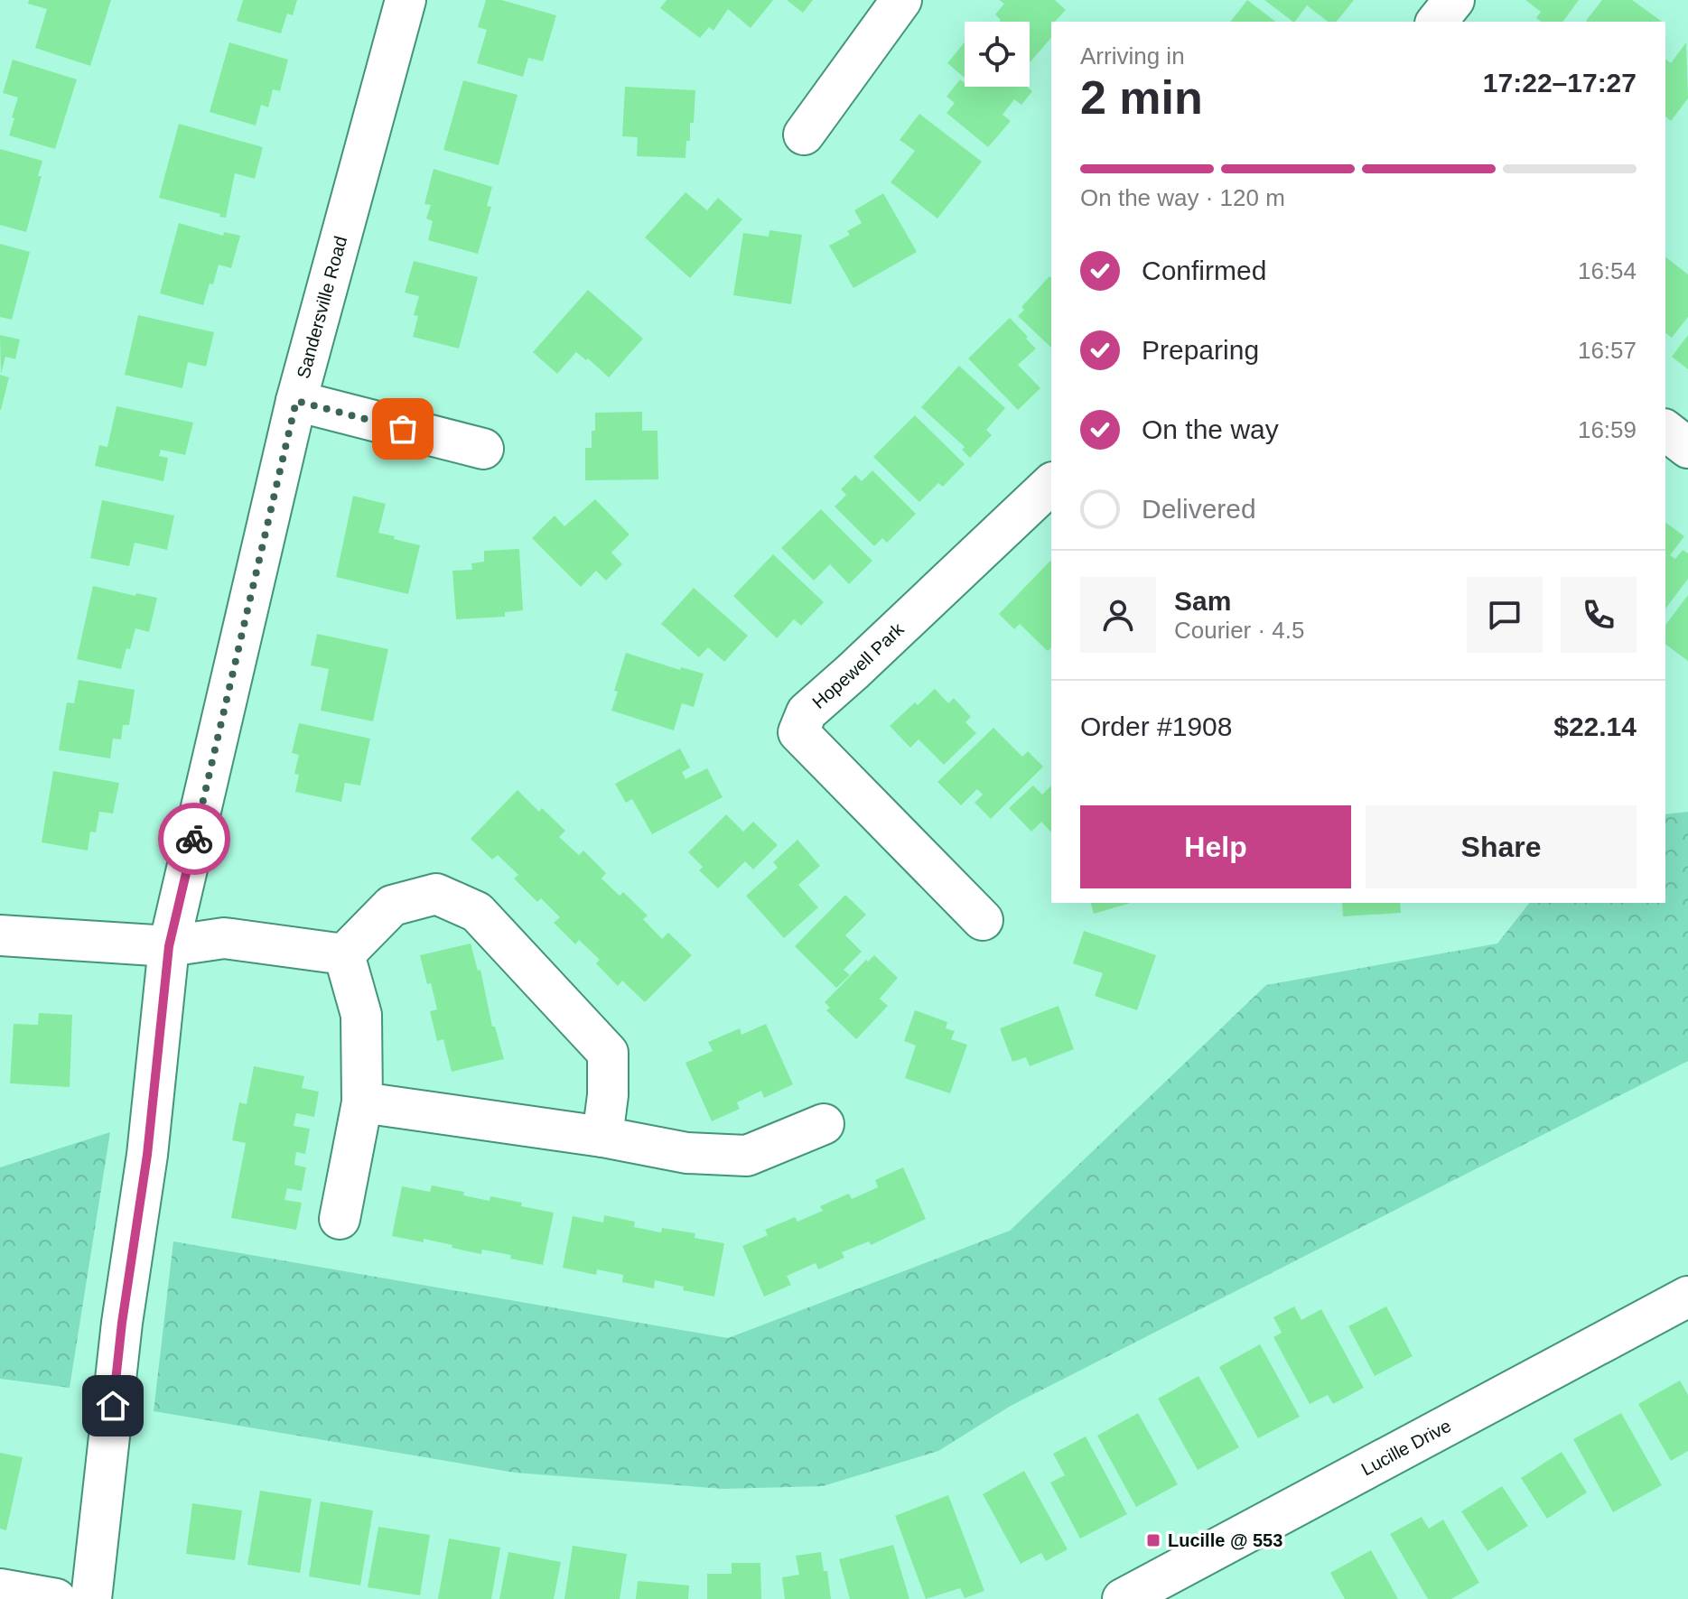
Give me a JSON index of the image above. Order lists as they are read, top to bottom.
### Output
{
  "streets": {
    "street": ["Sandersville Road", "Hopewell Park", "Lucille Drive"]
  },
  "places": {
    "transit": ["Lucille @ 553"]
  },
  "page": {
    "heading": ["2 min", "Arriving in", "17:22–17:27"],
    "panel": [
      "Sam",
      "Courier · 4.5",
      "Order #1908",
      "$22.14"
    ],
    "bar": "On the way · 120 m",
    "list": [
      ["Confirmed", "16:54"],
      ["Preparing", "16:57"],
      ["On the way", "16:59"],
      "Delivered"
    ],
    "buttons": ["Help", "Share"]
  }
}
